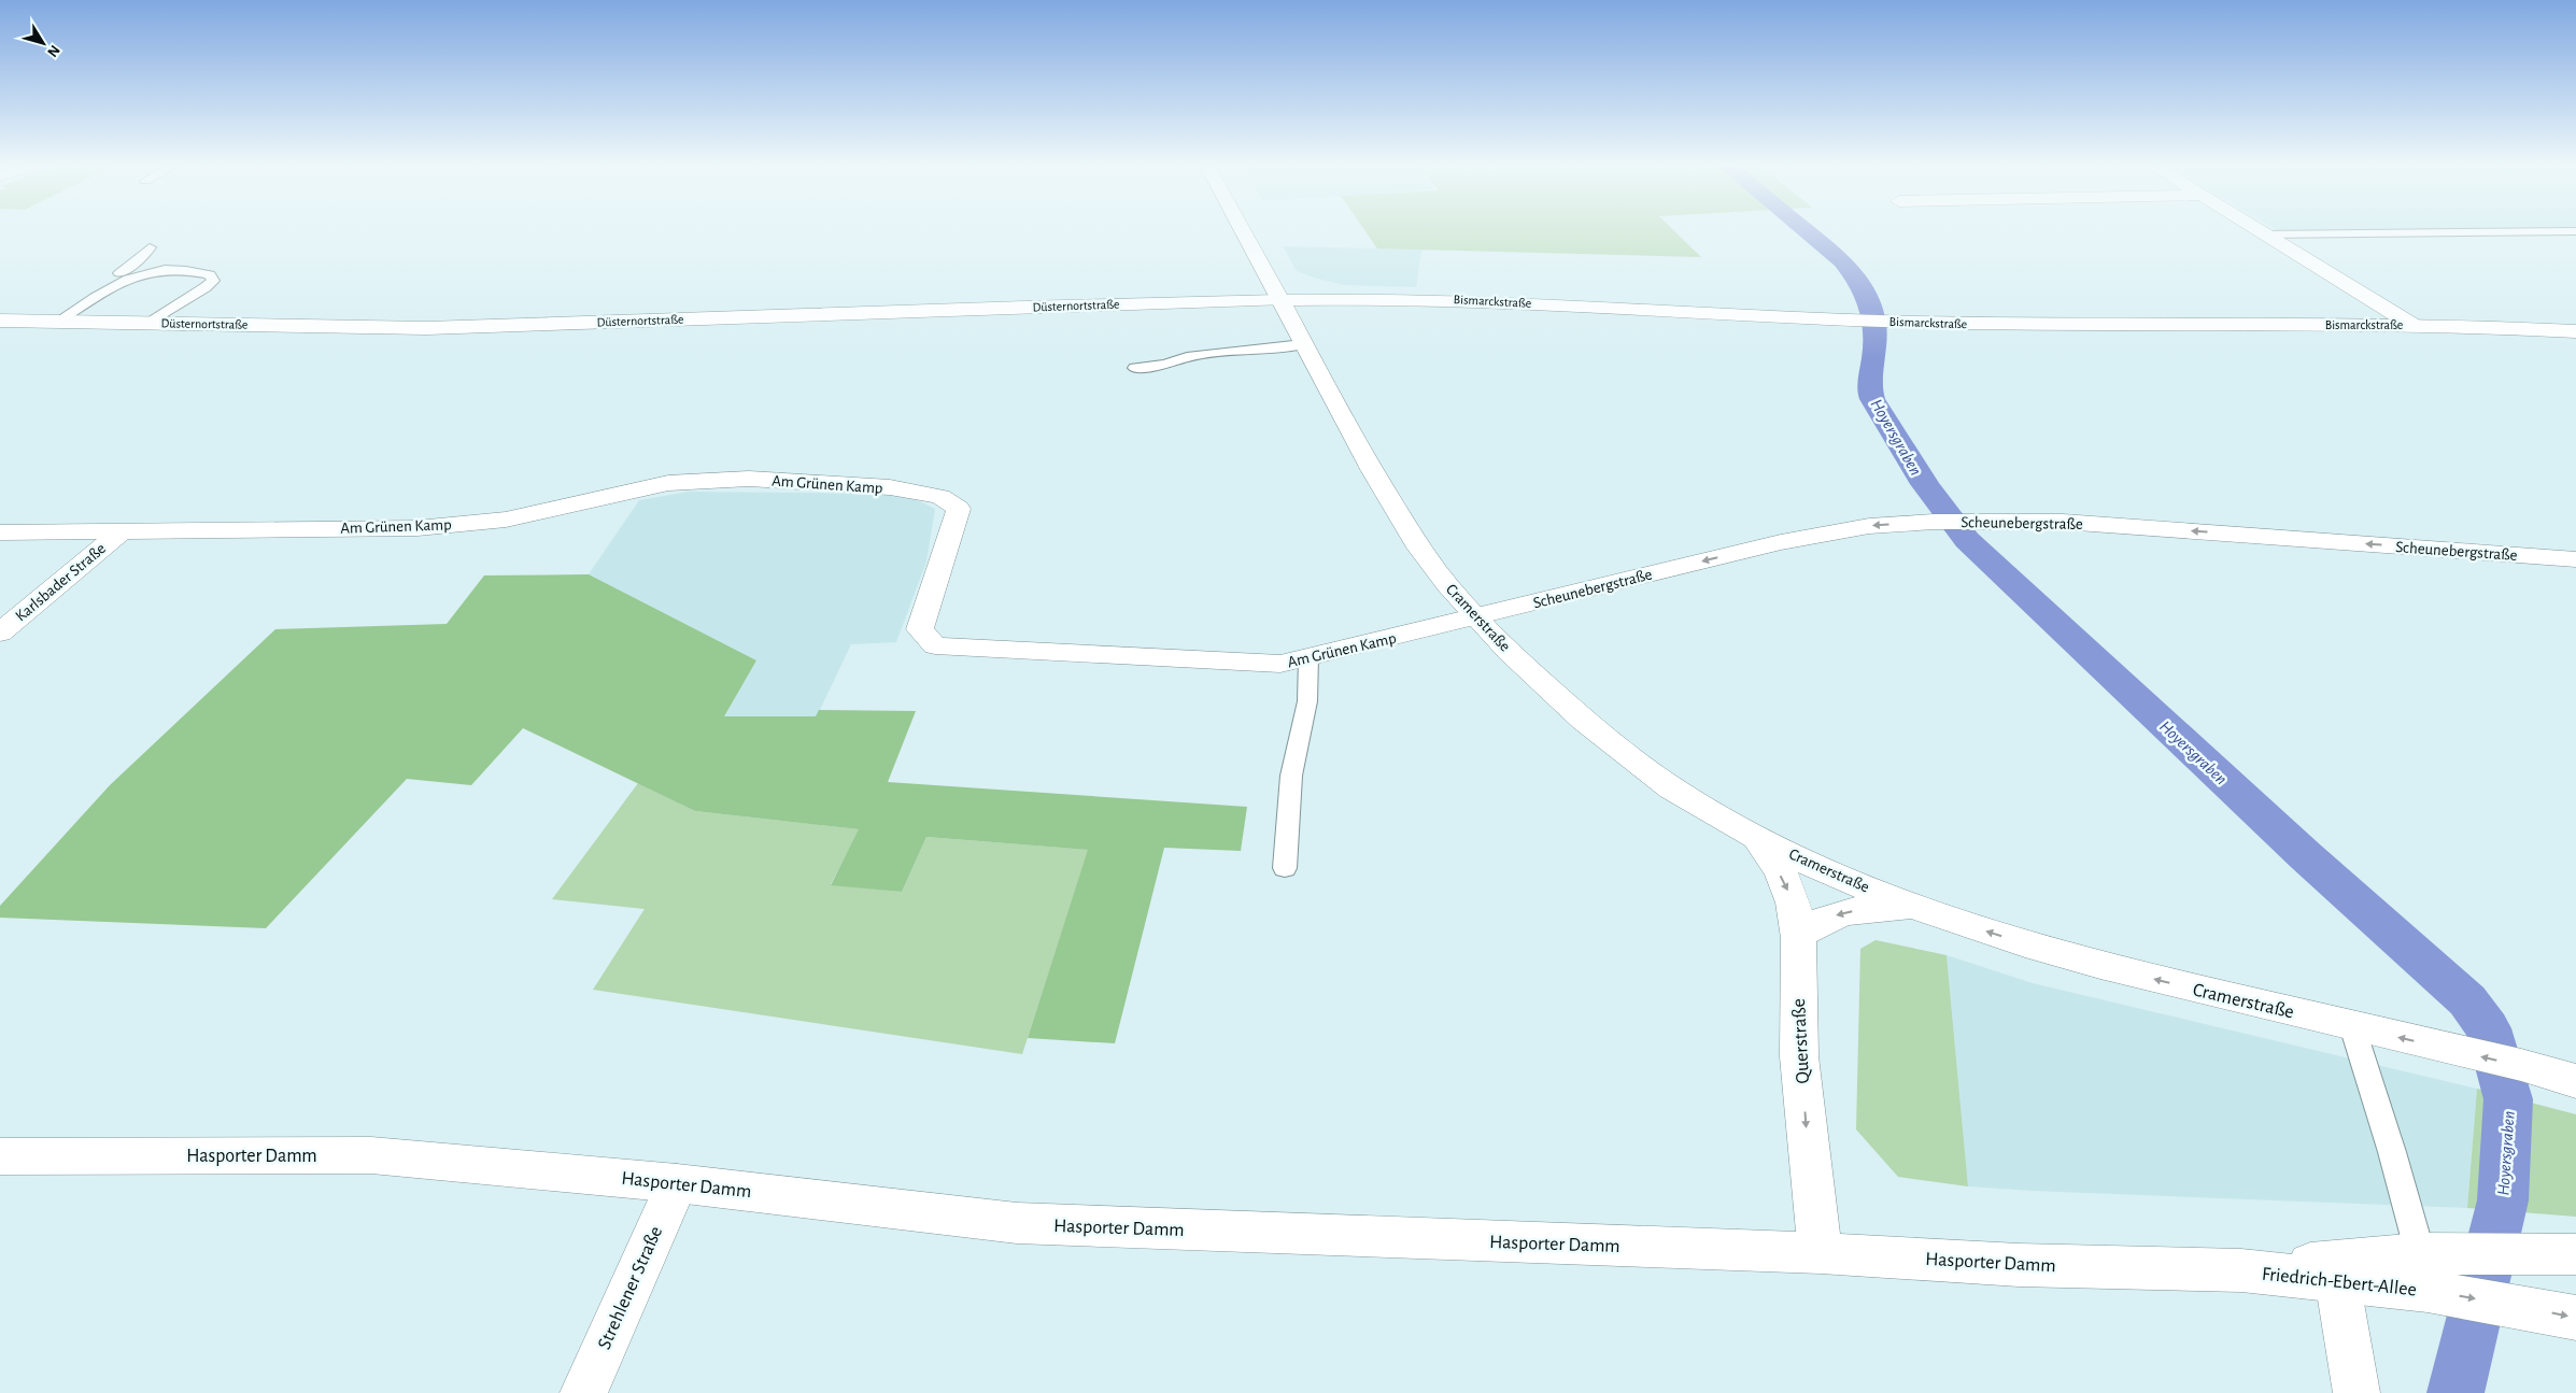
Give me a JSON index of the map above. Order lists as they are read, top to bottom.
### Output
{
  "streets": {
    "street": [
      "Bismarckstraße",
      "Düsternortstraße",
      "Am Grünen Kamp",
      "Scheunebergstraße",
      "Karlsbader Straße",
      "Cramerstraße",
      "Querstraße",
      "Hasporter Damm",
      "Friedrich-Ebert-Allee",
      "Strehlener Straße"
    ]
  },
  "crossings": [
    ["Bismarckstraße", "Düsternortstraße"],
    ["Bismarckstraße", "Cramerstraße"],
    ["Düsternortstraße", "Cramerstraße"],
    ["Am Grünen Kamp", "Scheunebergstraße"],
    ["Am Grünen Kamp", "Karlsbader Straße"],
    ["Am Grünen Kamp", "Cramerstraße"],
    ["Scheunebergstraße", "Cramerstraße"],
    ["Cramerstraße", "Querstraße"],
    ["Querstraße", "Hasporter Damm"],
    ["Hasporter Damm", "Friedrich-Ebert-Allee"],
    ["Hasporter Damm", "Strehlener Straße"]
  ],
  "one_way": ["Scheunebergstraße", "Cramerstraße", "Querstraße"],
  "water": ["Hoyersgraben"],
  "north": "bottom right"
}
